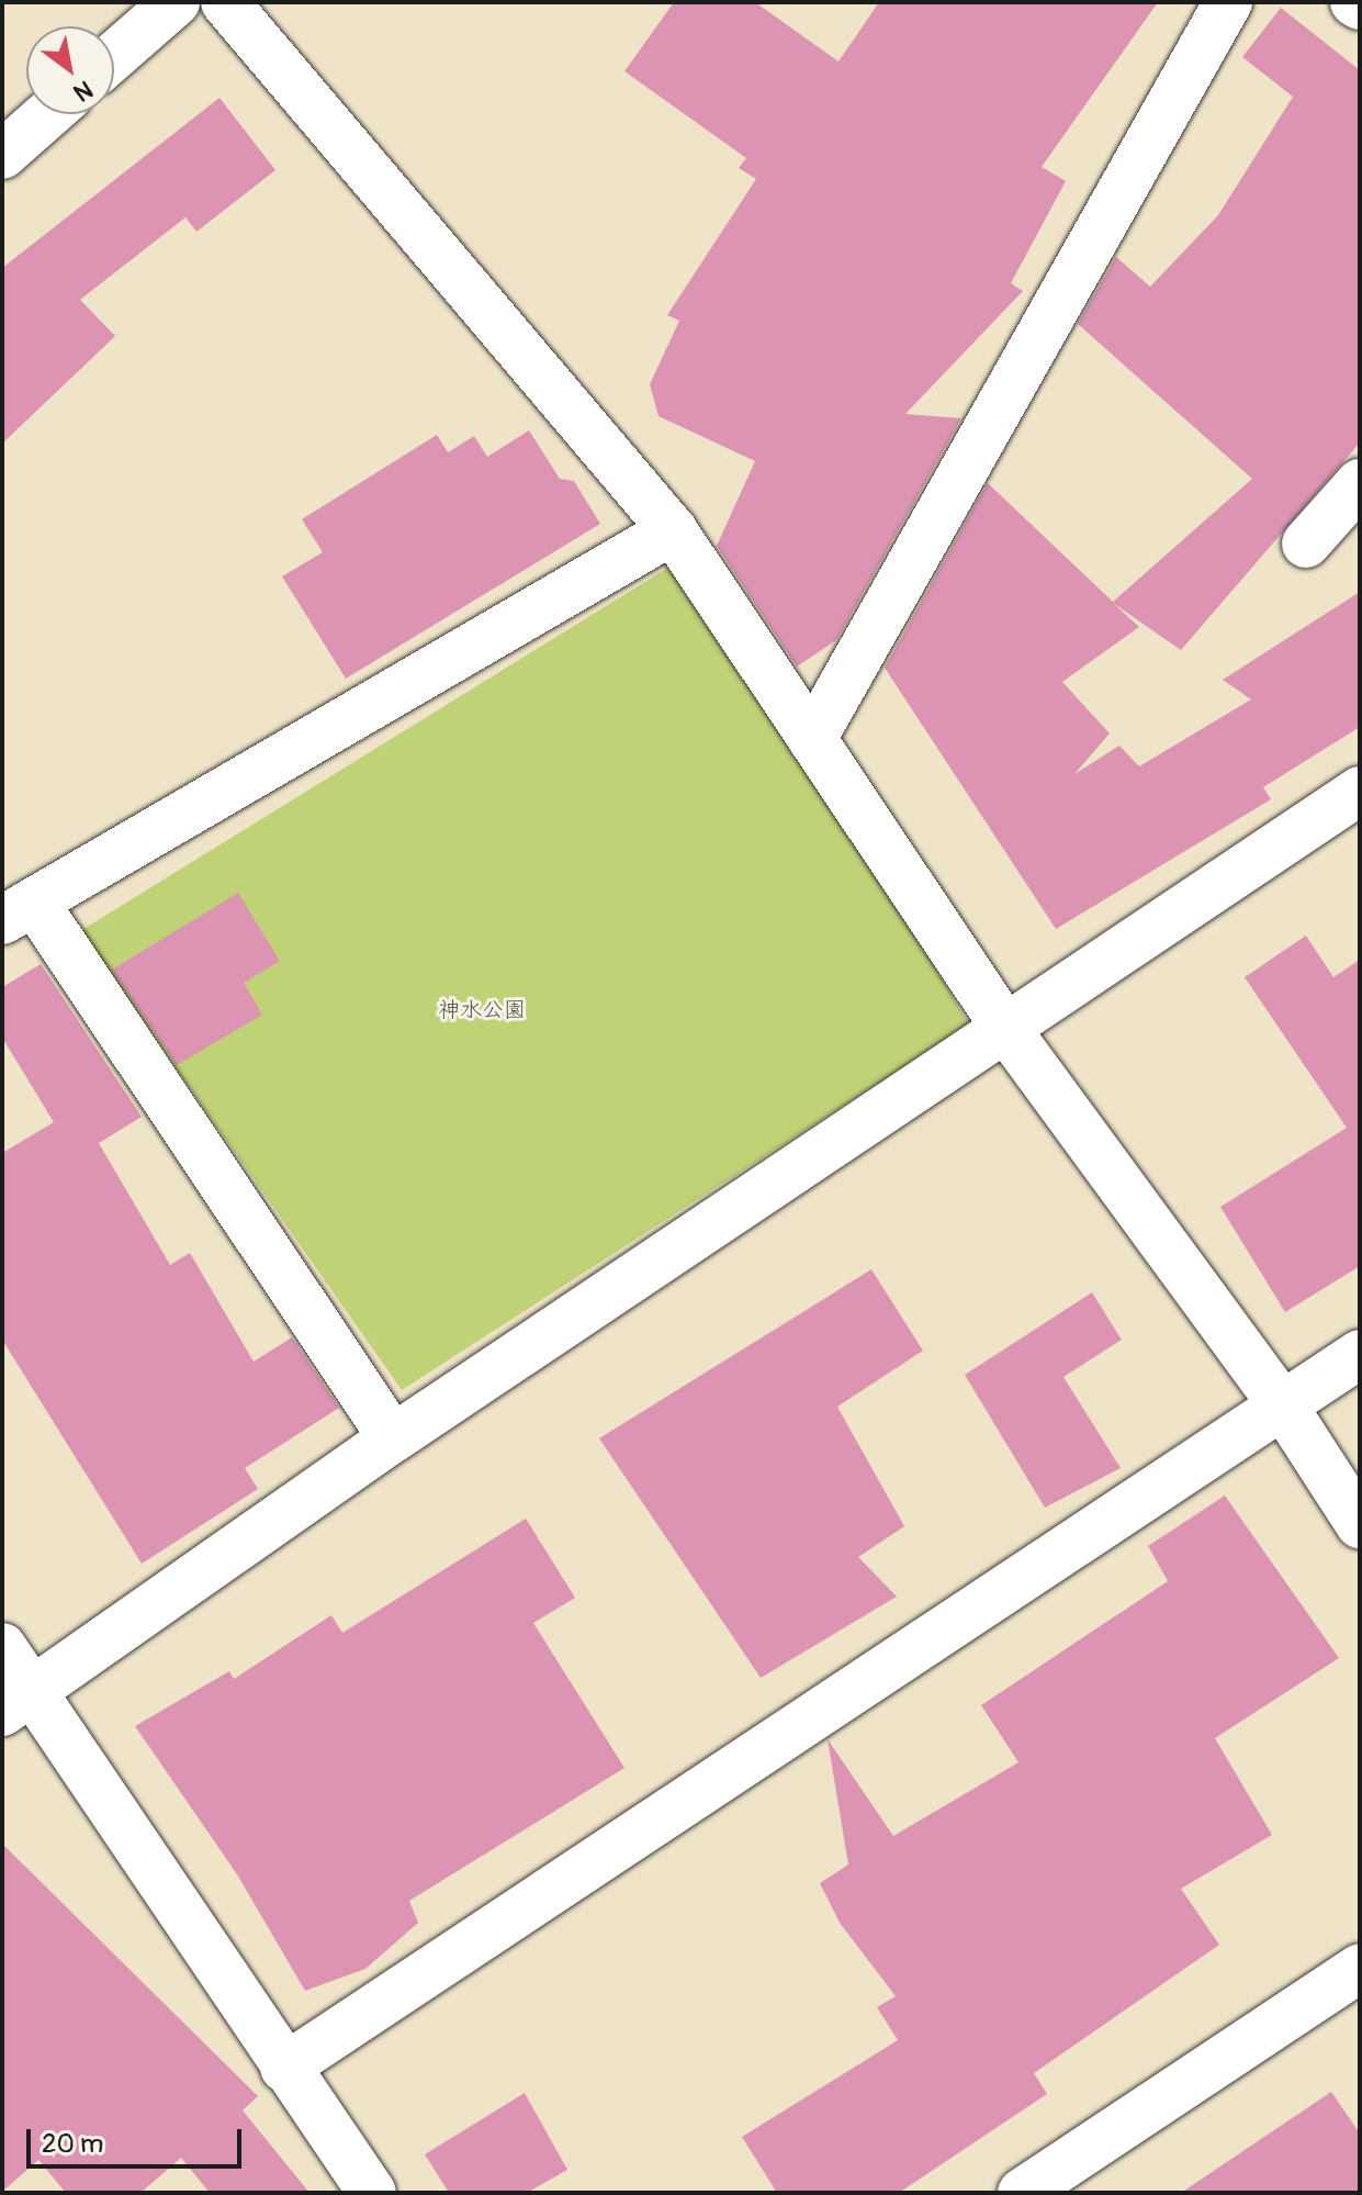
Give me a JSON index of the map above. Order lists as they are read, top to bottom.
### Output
{
  "parks": ["神水公園"],
  "scale_bar": "20 m",
  "north": "bottom right"
}
